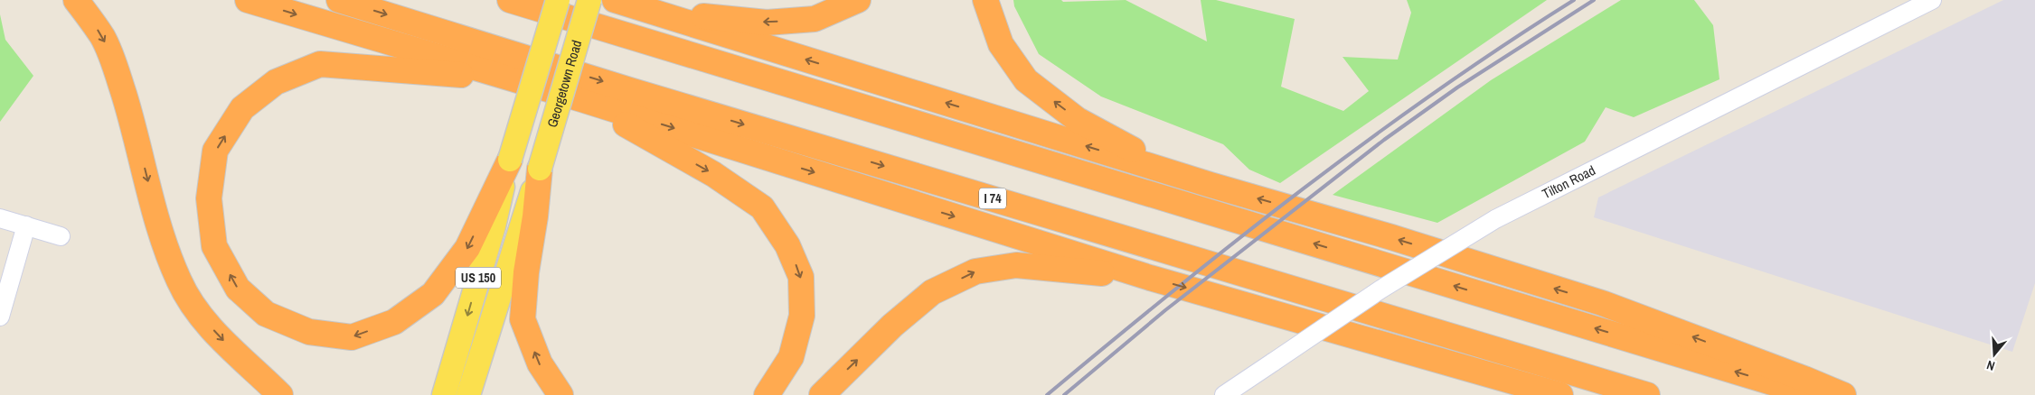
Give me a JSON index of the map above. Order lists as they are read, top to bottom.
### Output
{
  "streets": {
    "highway": ["I 74"],
    "main road": ["Georgetown Road", "US 150"],
    "street": ["Tilton Road"]
  },
  "crossings": [
    ["Georgetown Road", "US 150"]
  ],
  "north": "bottom"
}
